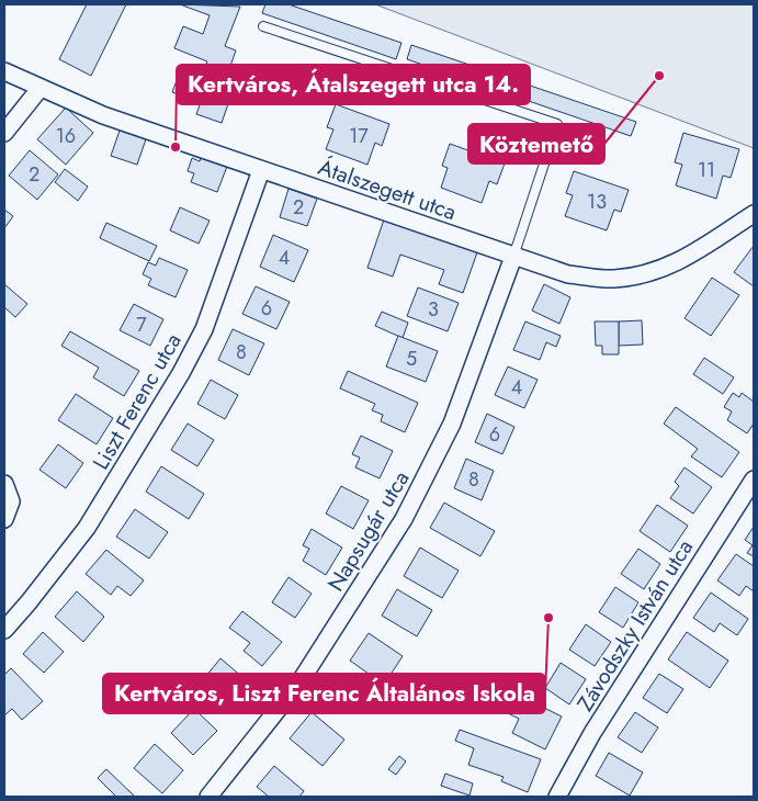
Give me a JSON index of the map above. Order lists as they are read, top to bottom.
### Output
{
  "streets": {
    "street": [
      "Átalszegett utca",
      "Liszt Ferenc utca",
      "Napsugár utca",
      "Závodszky István utca"
    ]
  },
  "crossings": [
    ["Átalszegett utca", "Liszt Ferenc utca"],
    ["Átalszegett utca", "Napsugár utca"]
  ],
  "places": ["Köztemető", "Kertváros, Átalszegett utca 14.", "Kertváros, Liszt Ferenc Általános Iskola"],
  "house_numbers": [
    "16",
    "17",
    "11",
    "2",
    "13",
    "2",
    "4",
    "6",
    "3",
    "7",
    "8",
    "5",
    "4",
    "6",
    "8"
  ]
}
